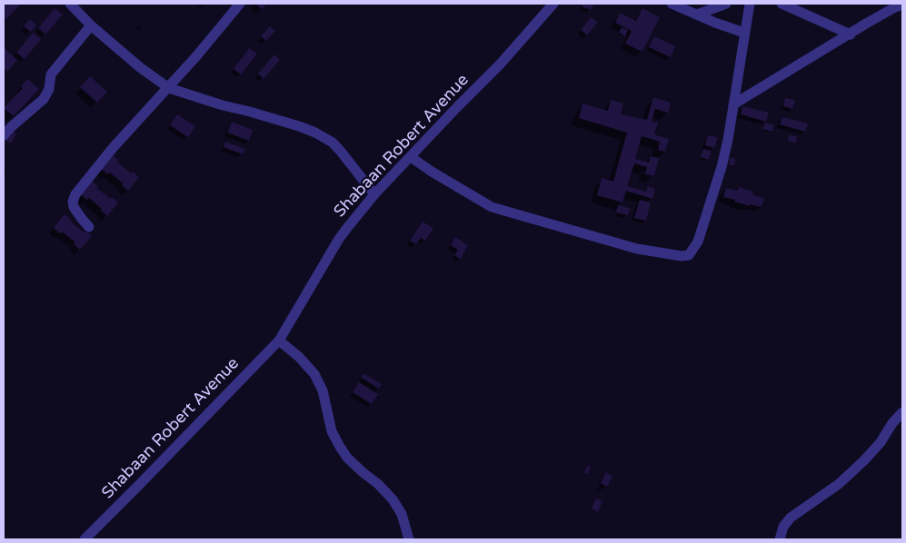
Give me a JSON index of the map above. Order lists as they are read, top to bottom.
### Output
{
  "streets": {
    "street": ["Shabaan Robert Avenue"]
  }
}
